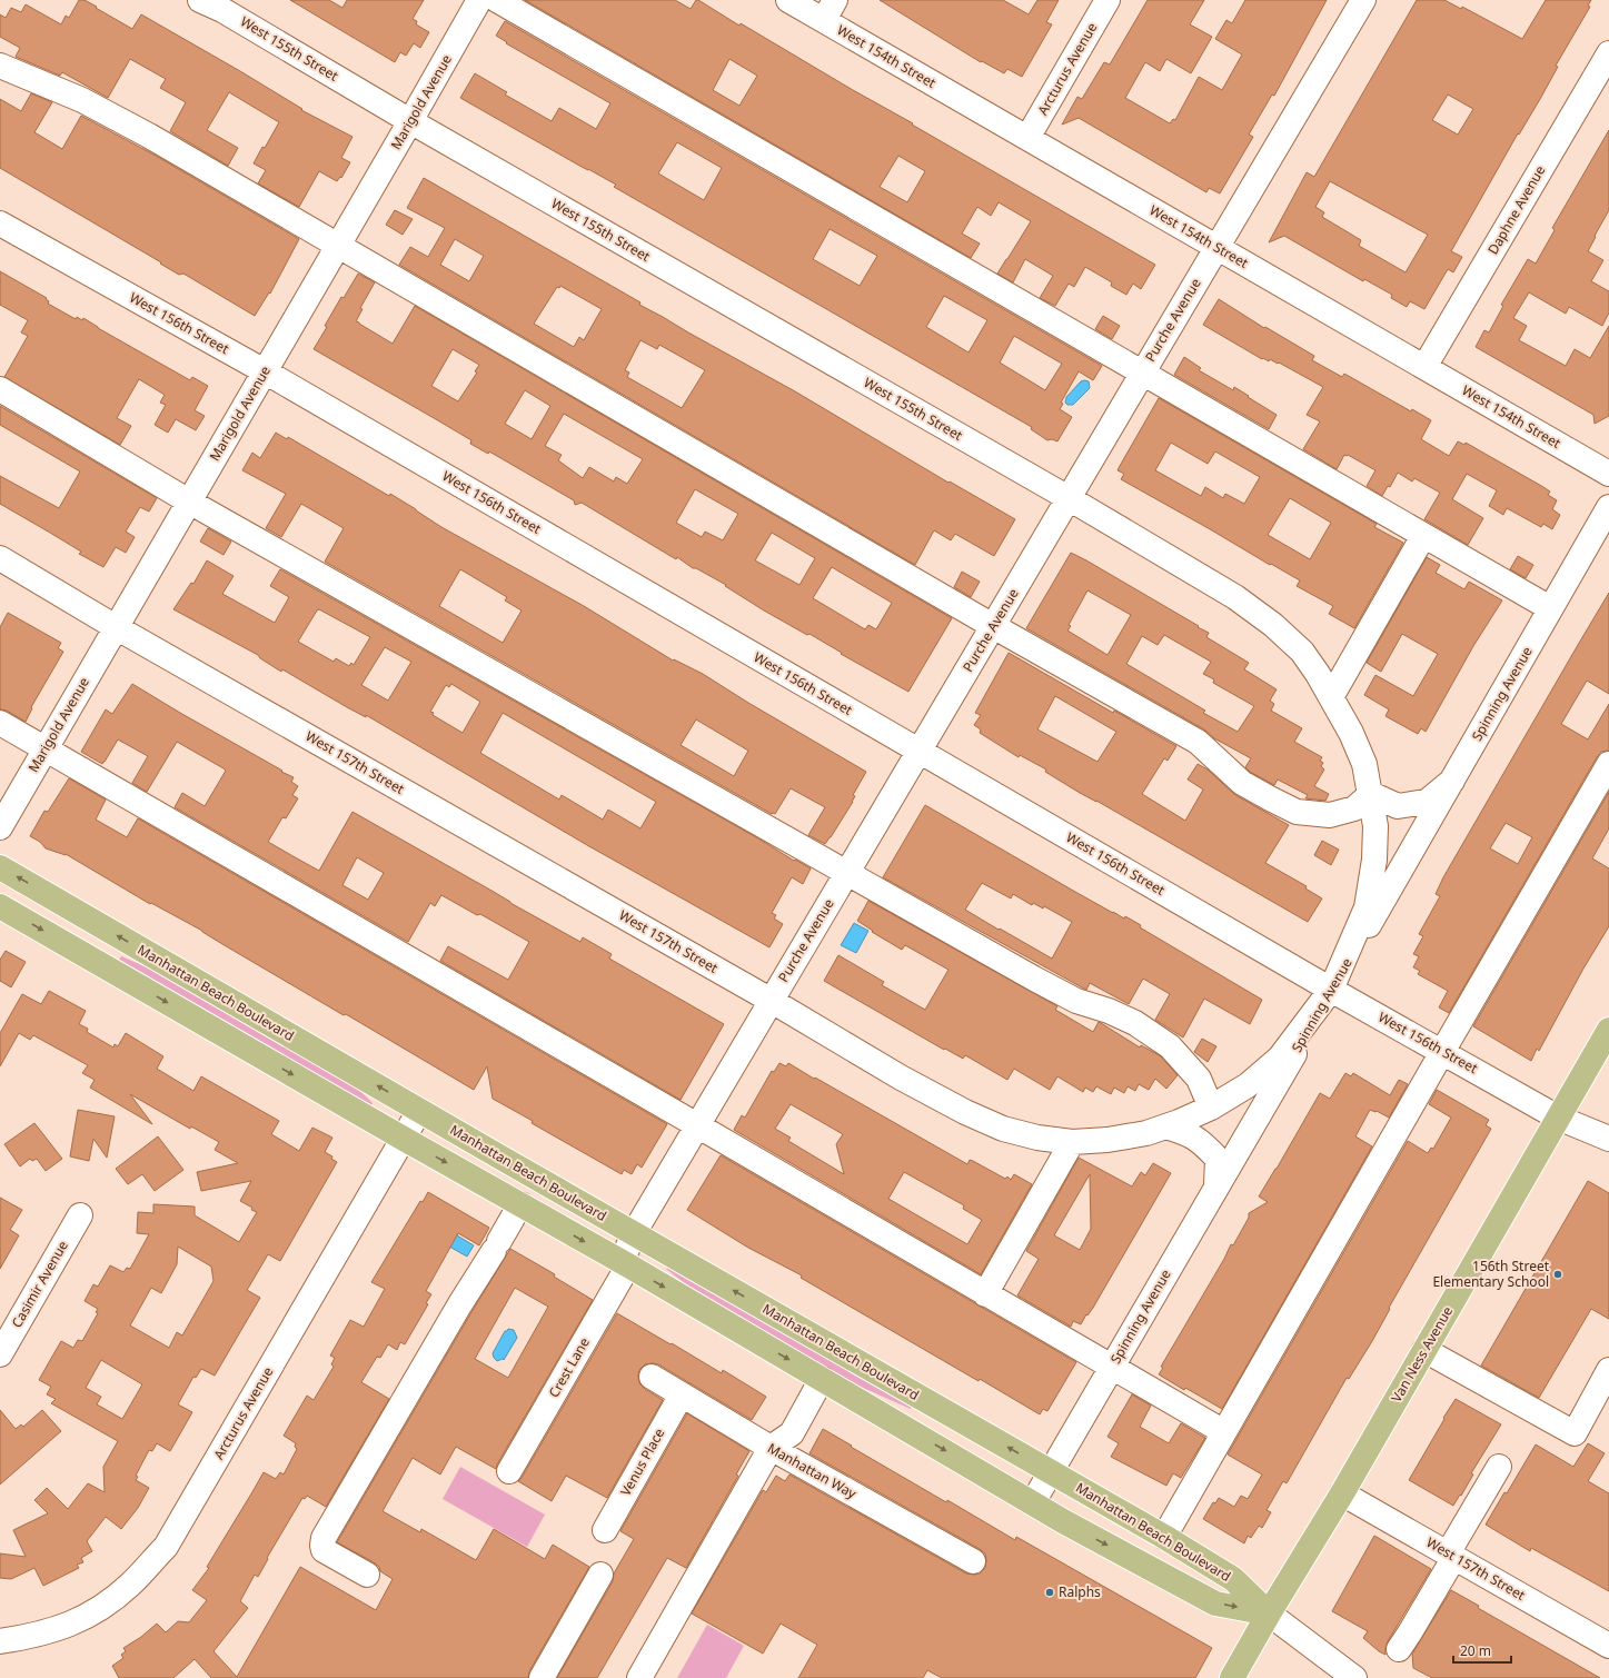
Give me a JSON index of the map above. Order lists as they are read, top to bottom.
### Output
{
  "streets": {
    "main road": ["Manhattan Beach Boulevard", "Van Ness Avenue"],
    "street": [
      "West 155th Street",
      "West 154th Street",
      "Arcturus Avenue",
      "Marigold Avenue",
      "Daphne Avenue",
      "Purche Avenue",
      "West 156th Street",
      "Spinning Avenue",
      "West 157th Street",
      "Casimir Avenue",
      "Crest Lane",
      "Venus Place",
      "Manhattan Way"
    ]
  },
  "crossings": [
    ["West 155th Street", "Marigold Avenue"],
    ["West 155th Street", "Purche Avenue"],
    ["West 155th Street", "West 156th Street"],
    ["West 155th Street", "Spinning Avenue"],
    ["West 155th Street", "West 157th Street"],
    ["West 154th Street", "Arcturus Avenue"],
    ["West 154th Street", "Daphne Avenue"],
    ["West 154th Street", "Purche Avenue"],
    ["Arcturus Avenue", "Manhattan Beach Boulevard"],
    ["Marigold Avenue", "West 156th Street"],
    ["Marigold Avenue", "West 157th Street"],
    ["Purche Avenue", "West 156th Street"],
    ["Purche Avenue", "West 157th Street"],
    ["Purche Avenue", "Manhattan Beach Boulevard"],
    ["Purche Avenue", "Crest Lane"],
    ["West 156th Street", "Spinning Avenue"],
    ["West 156th Street", "West 157th Street"],
    ["West 156th Street", "Van Ness Avenue"],
    ["Spinning Avenue", "West 157th Street"],
    ["Spinning Avenue", "Manhattan Beach Boulevard"],
    ["West 157th Street", "Van Ness Avenue"],
    ["Manhattan Beach Boulevard", "Van Ness Avenue"],
    ["Manhattan Beach Boulevard", "Crest Lane"],
    ["Venus Place", "Manhattan Way"]
  ],
  "places": ["156th Street Elementary School", "Ralphs"],
  "scale_bar": "20 m"
}
